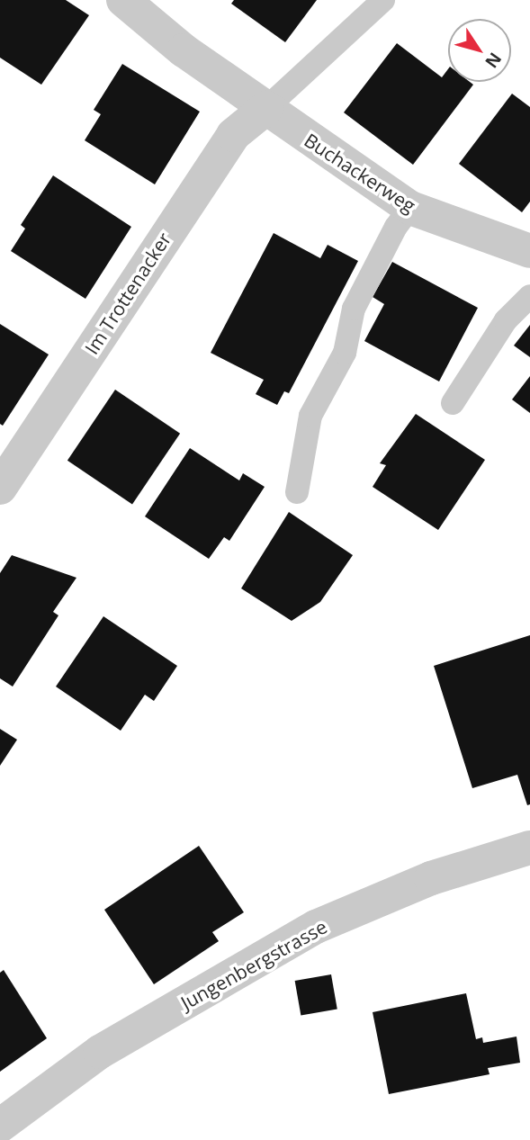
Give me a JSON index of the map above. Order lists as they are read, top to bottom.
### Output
{
  "streets": {
    "street": ["Buchackerweg", "Im Trottenacker", "Jungenbergstrasse"]
  },
  "crossings": [
    ["Buchackerweg", "Im Trottenacker"]
  ],
  "north": "bottom right"
}
